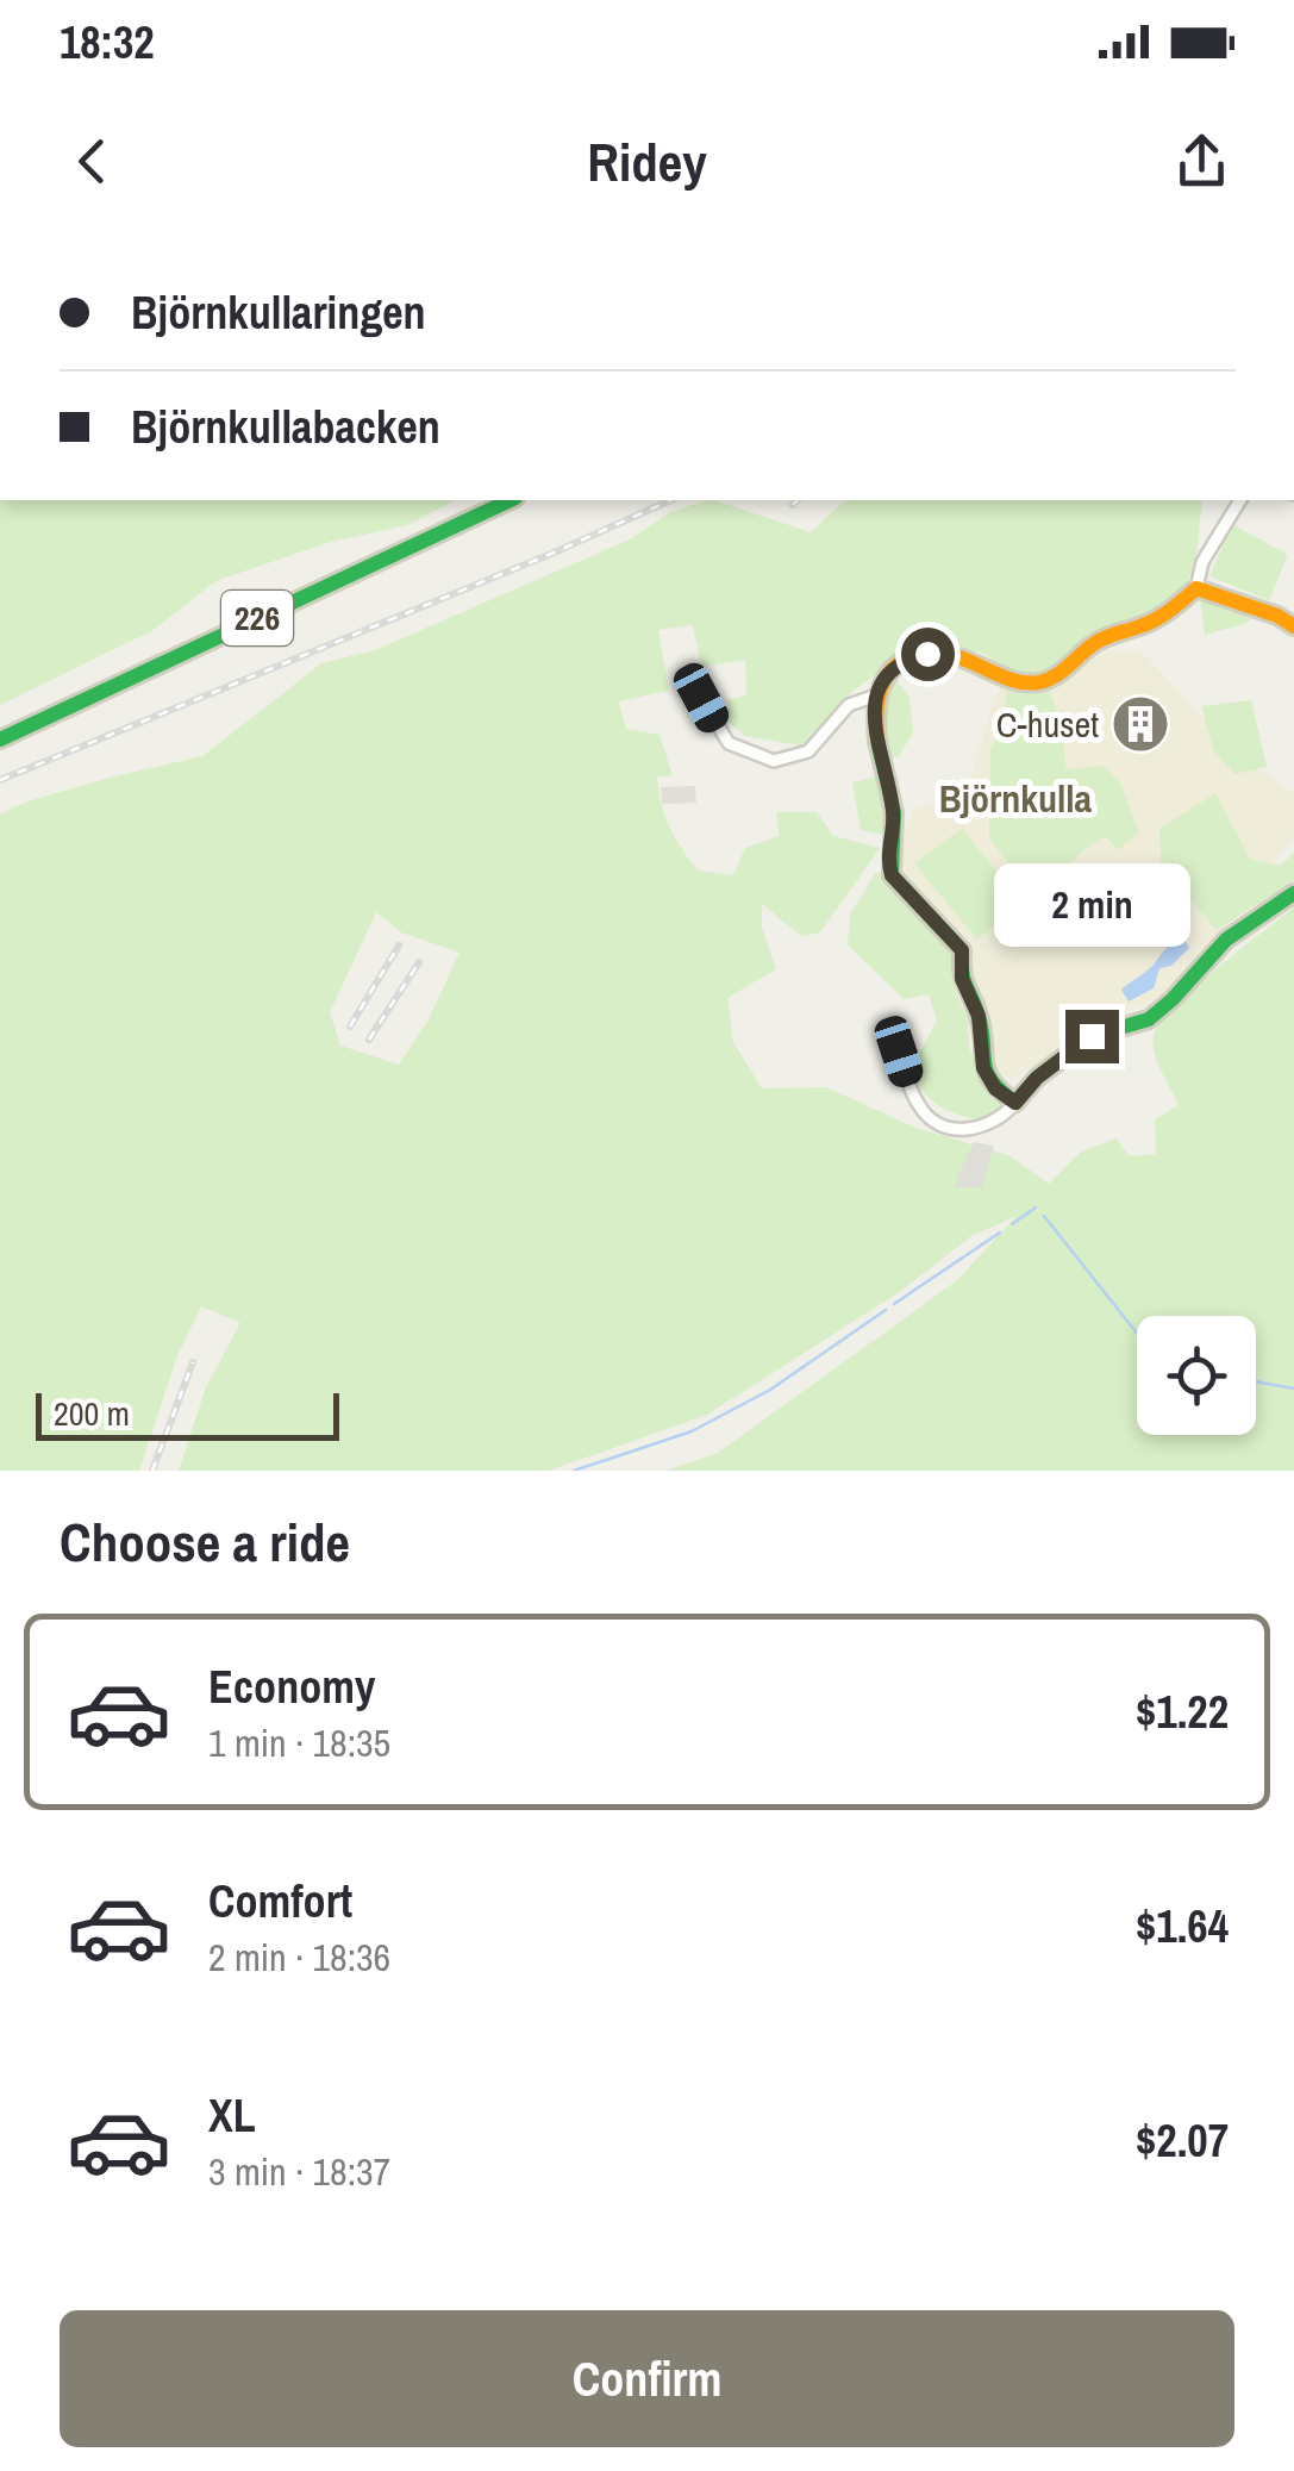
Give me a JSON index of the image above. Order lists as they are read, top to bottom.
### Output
{
  "streets": {
    "street": ["226"]
  },
  "districts": ["Björnkulla"],
  "places": {
    "building": ["C-huset"]
  },
  "scale_bar": "200 m",
  "page": {
    "status": "18:32",
    "header": "Ridey",
    "banner": ["Björnkullaringen", "Björnkullabacken"],
    "bubble": "2 min",
    "scale": "200 m",
    "heading": "Choose a ride",
    "list": [
      {
        "name": "Economy",
        "note": "1 min · 18:35",
        "value": "$1.22"
      },
      {
        "name": "Comfort",
        "note": "2 min · 18:36",
        "value": "$1.64"
      },
      {
        "name": "XL",
        "note": "3 min · 18:37",
        "value": "$2.07"
      }
    ],
    "buttons": "Confirm"
  }
}
